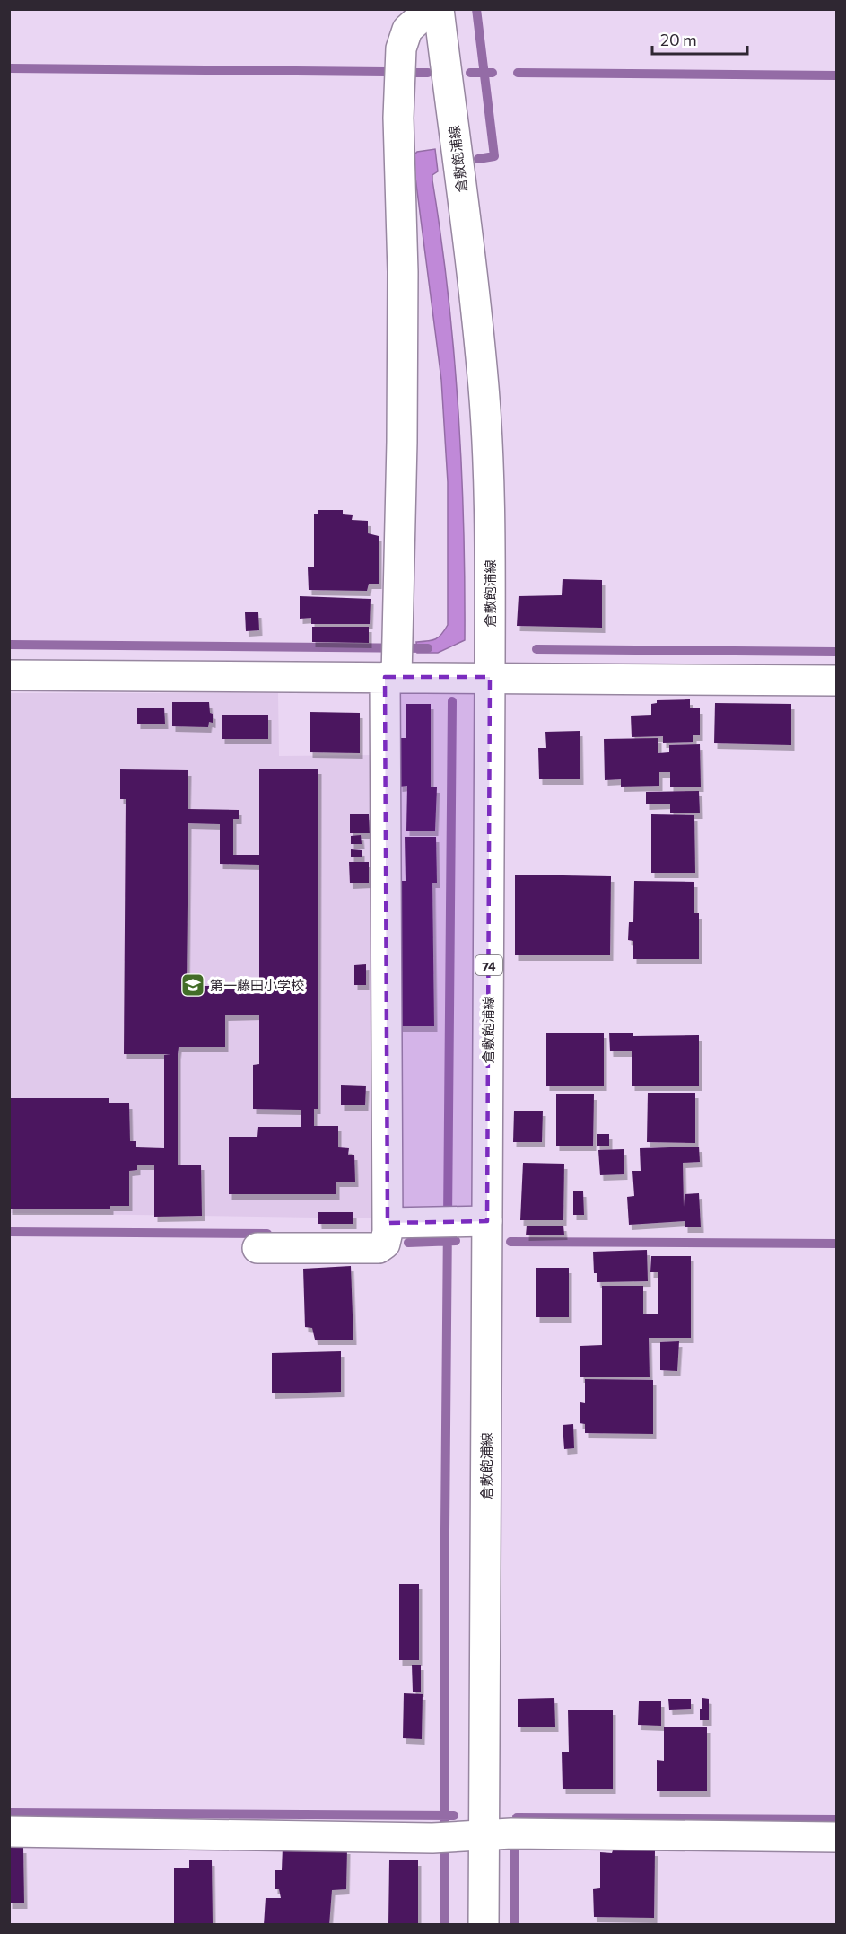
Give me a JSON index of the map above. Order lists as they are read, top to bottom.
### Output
{
  "streets": {
    "street": ["倉敷飽浦線", "74"]
  },
  "places": {
    "school or university": ["第一藤田小学校"]
  },
  "scale_bar": "20 m"
}
